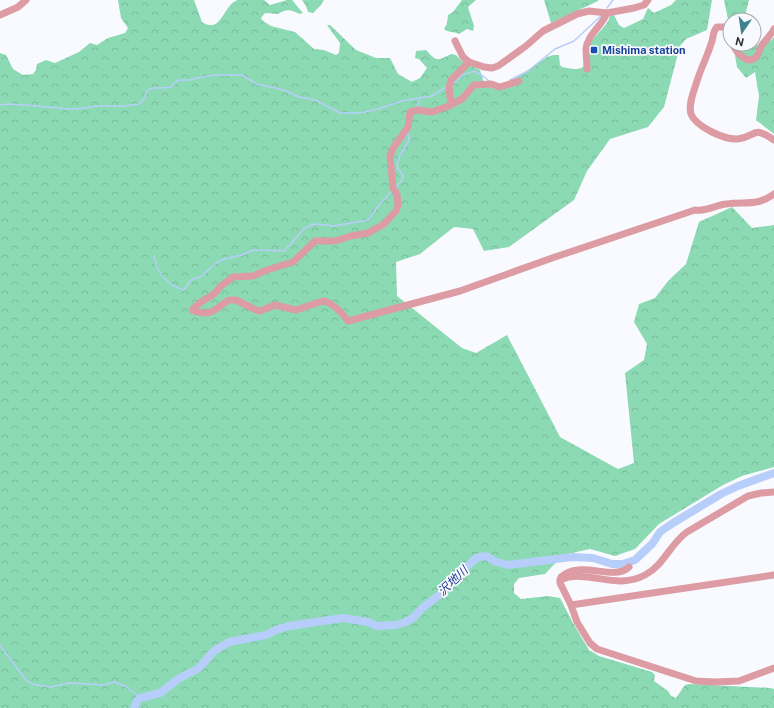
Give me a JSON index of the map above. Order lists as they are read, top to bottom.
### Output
{
  "water": ["沢地川"],
  "places": {
    "transit": ["Mishima station"]
  },
  "north": "bottom"
}
